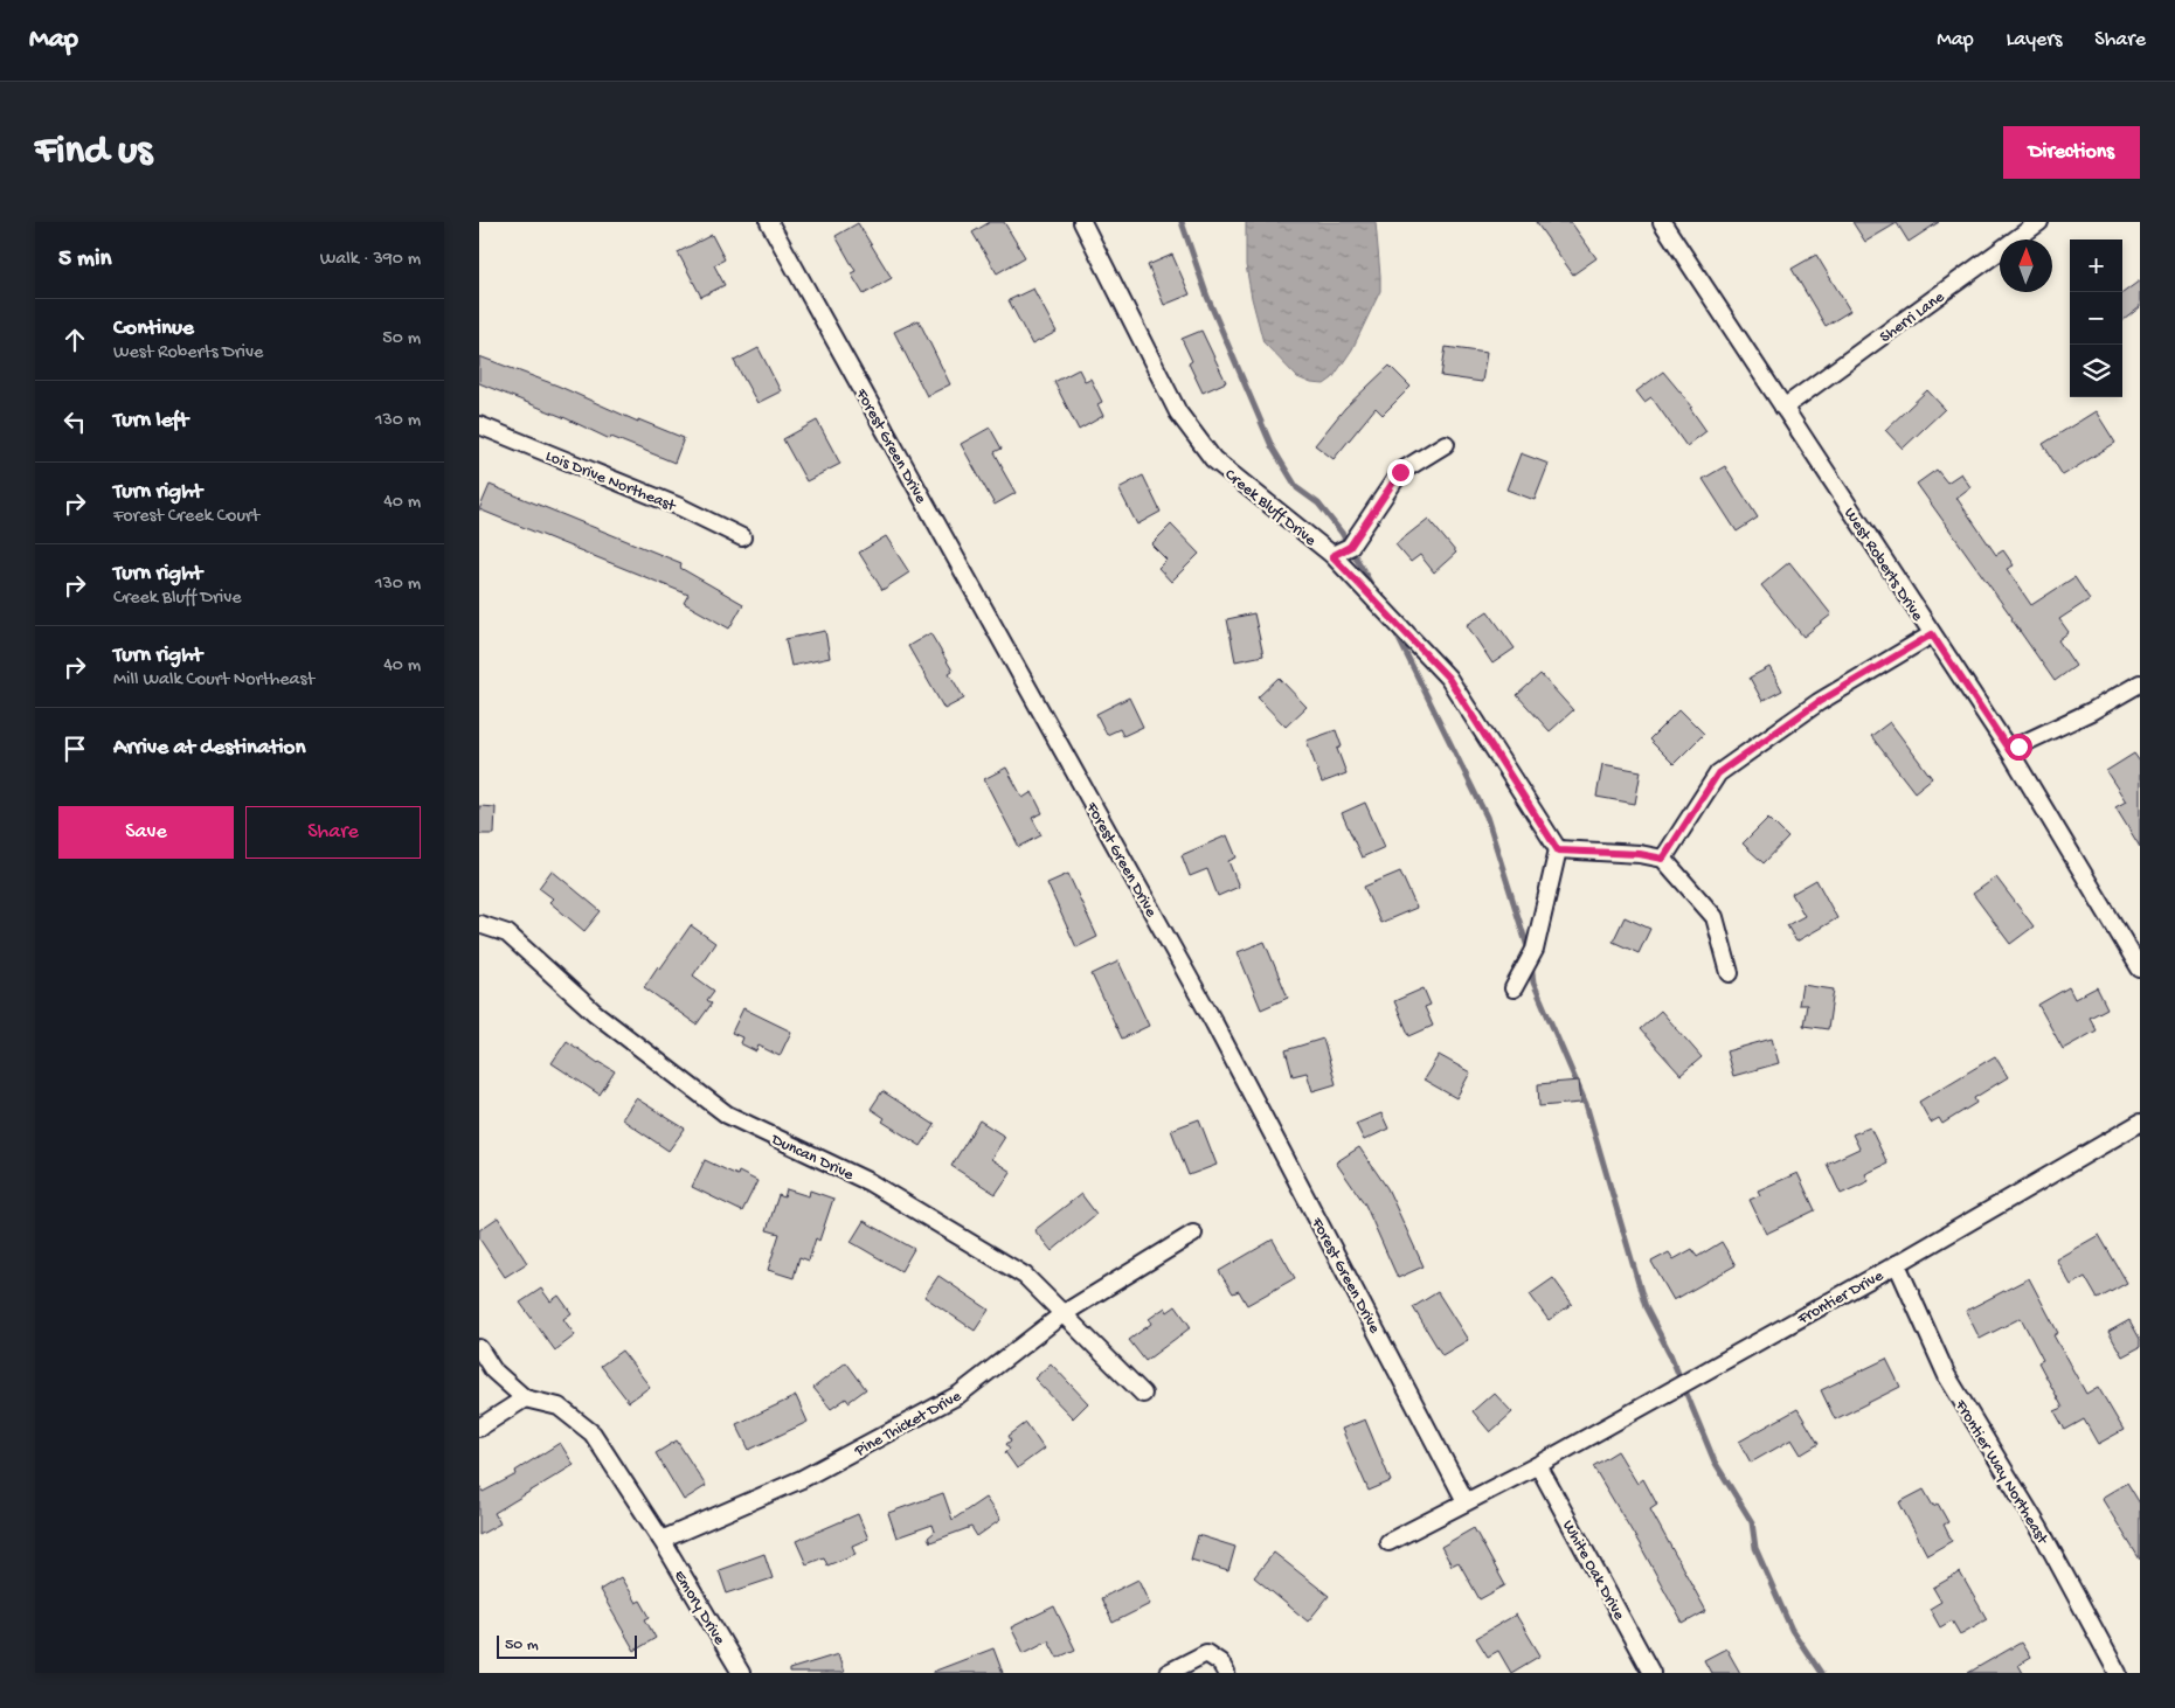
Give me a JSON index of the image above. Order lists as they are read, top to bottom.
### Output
{
  "streets": {
    "street": [
      "Sherri Lane",
      "Forest Green Drive",
      "Lois Drive Northeast",
      "Creek Bluff Drive",
      "West Roberts Drive",
      "Duncan Drive",
      "Frontier Drive",
      "Pine Thicket Drive",
      "Frontier Way Northeast",
      "White Oak Drive",
      "Emory Drive"
    ]
  },
  "crossings": [
    ["Sherri Lane", "West Roberts Drive"],
    ["Forest Green Drive", "Frontier Drive"],
    ["Duncan Drive", "Pine Thicket Drive"],
    ["Frontier Drive", "Frontier Way Northeast"],
    ["Frontier Drive", "White Oak Drive"],
    ["Pine Thicket Drive", "Emory Drive"]
  ],
  "scale_bar": "50 m",
  "north": "top",
  "page": {
    "header": "Map",
    "nav": ["Map", "Layers", "Share"],
    "buttons": [
      "Directions",
      ["Save", "Share"]
    ],
    "title": "Find us",
    "heading": ["5 min", "Walk · 390 m"],
    "map_buttons": ["+", "−"],
    "list": [
      ["Continue", "West Roberts Drive", "50 m"],
      ["Turn left", "130 m"],
      ["Turn right", "Forest Creek Court", "40 m"],
      ["Turn right", "Creek Bluff Drive", "130 m"],
      ["Turn right", "Mill Walk Court Northeast", "40 m"],
      "Arrive at destination"
    ],
    "scale": "50 m"
  }
}
